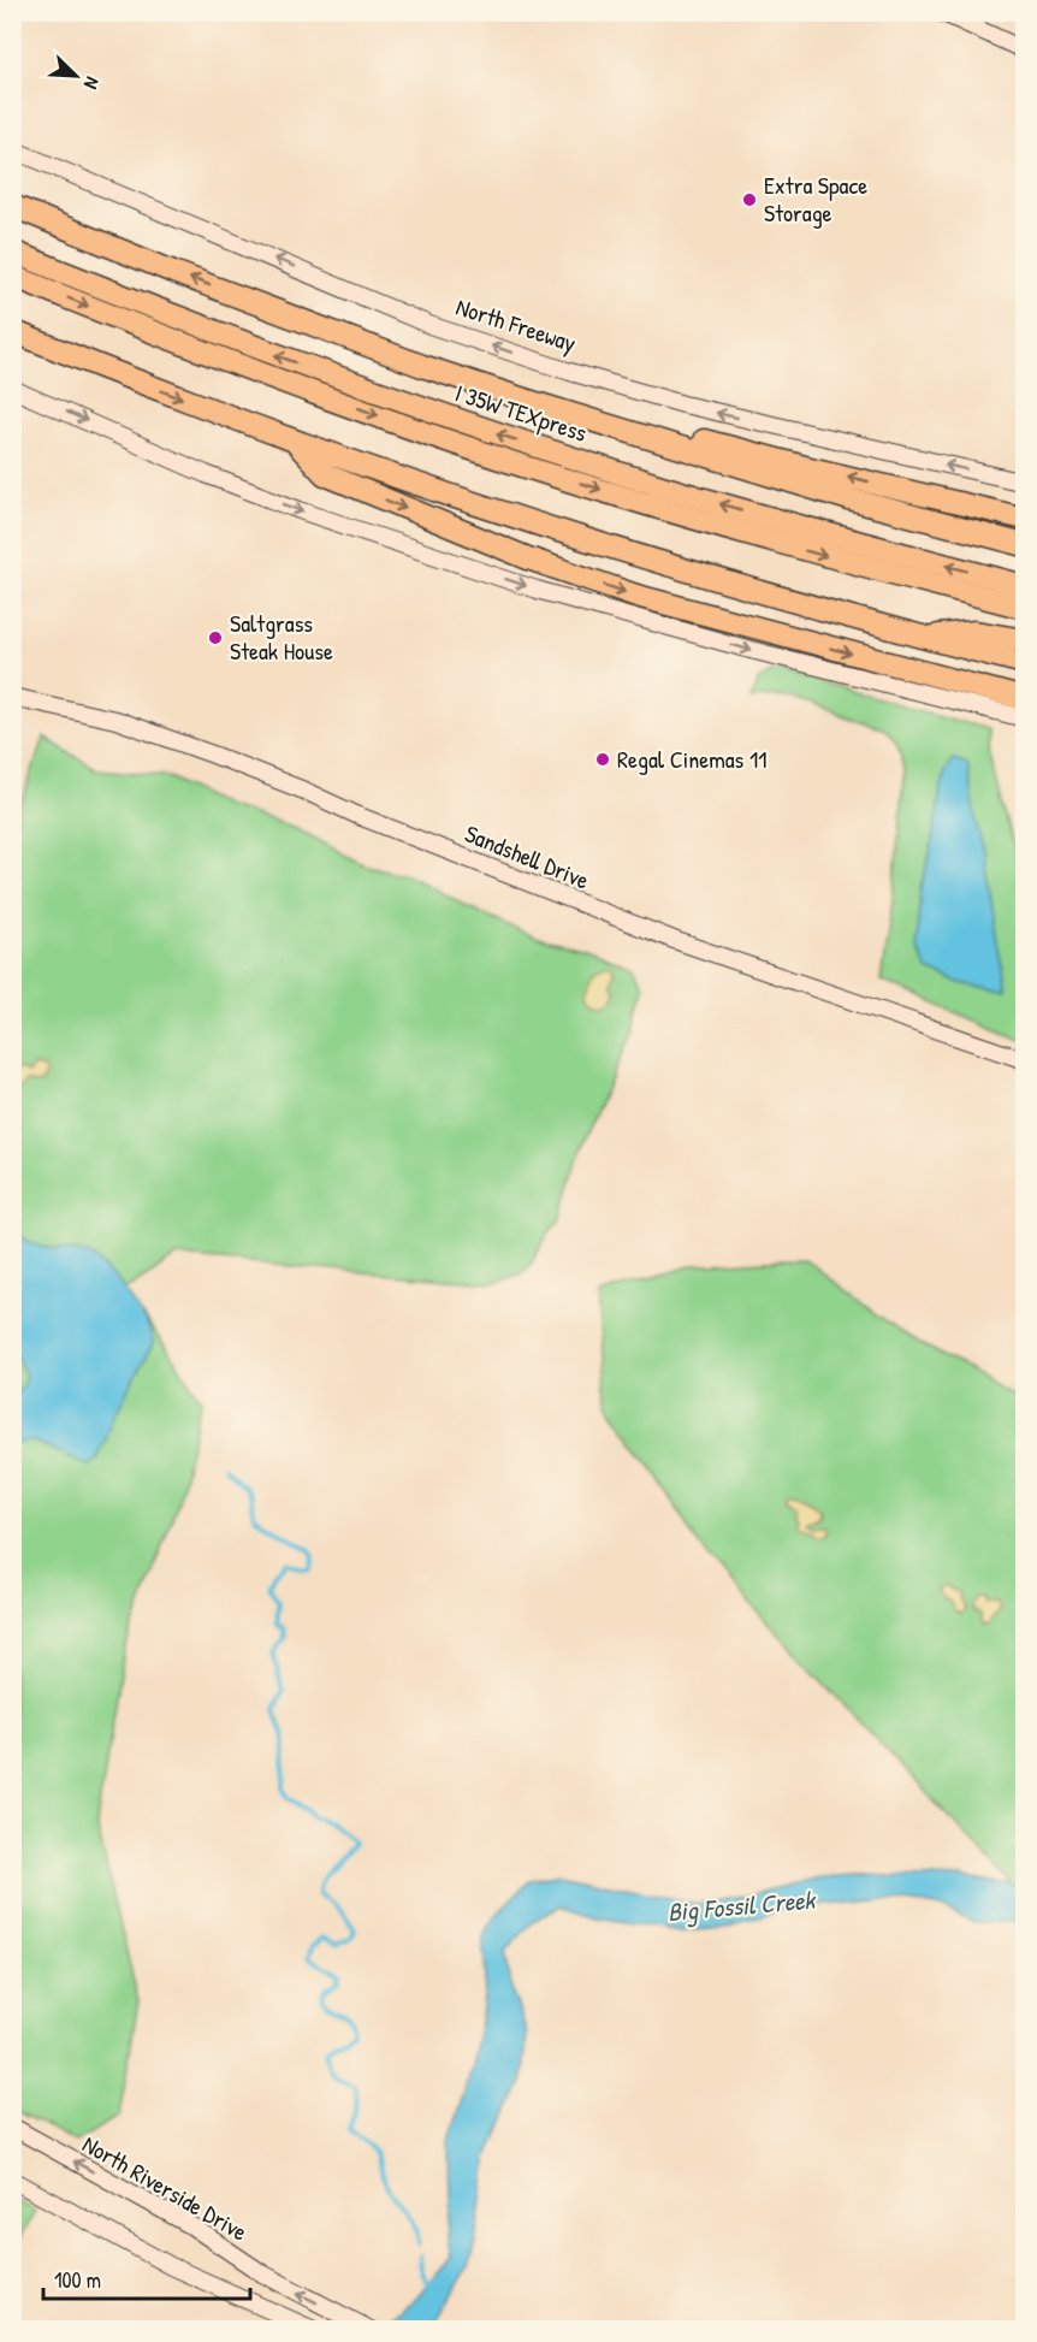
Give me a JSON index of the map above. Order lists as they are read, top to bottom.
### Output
{
  "streets": {
    "highway": ["I 35W TEXpress"],
    "main road": ["North Freeway", "Sandshell Drive", "North Riverside Drive"]
  },
  "one_way": ["North Freeway"],
  "water": ["Big Fossil Creek"],
  "places": ["Extra Space Storage", "Saltgrass Steak House", "Regal Cinemas 11"],
  "scale_bar": "100 m",
  "north": "bottom right"
}
